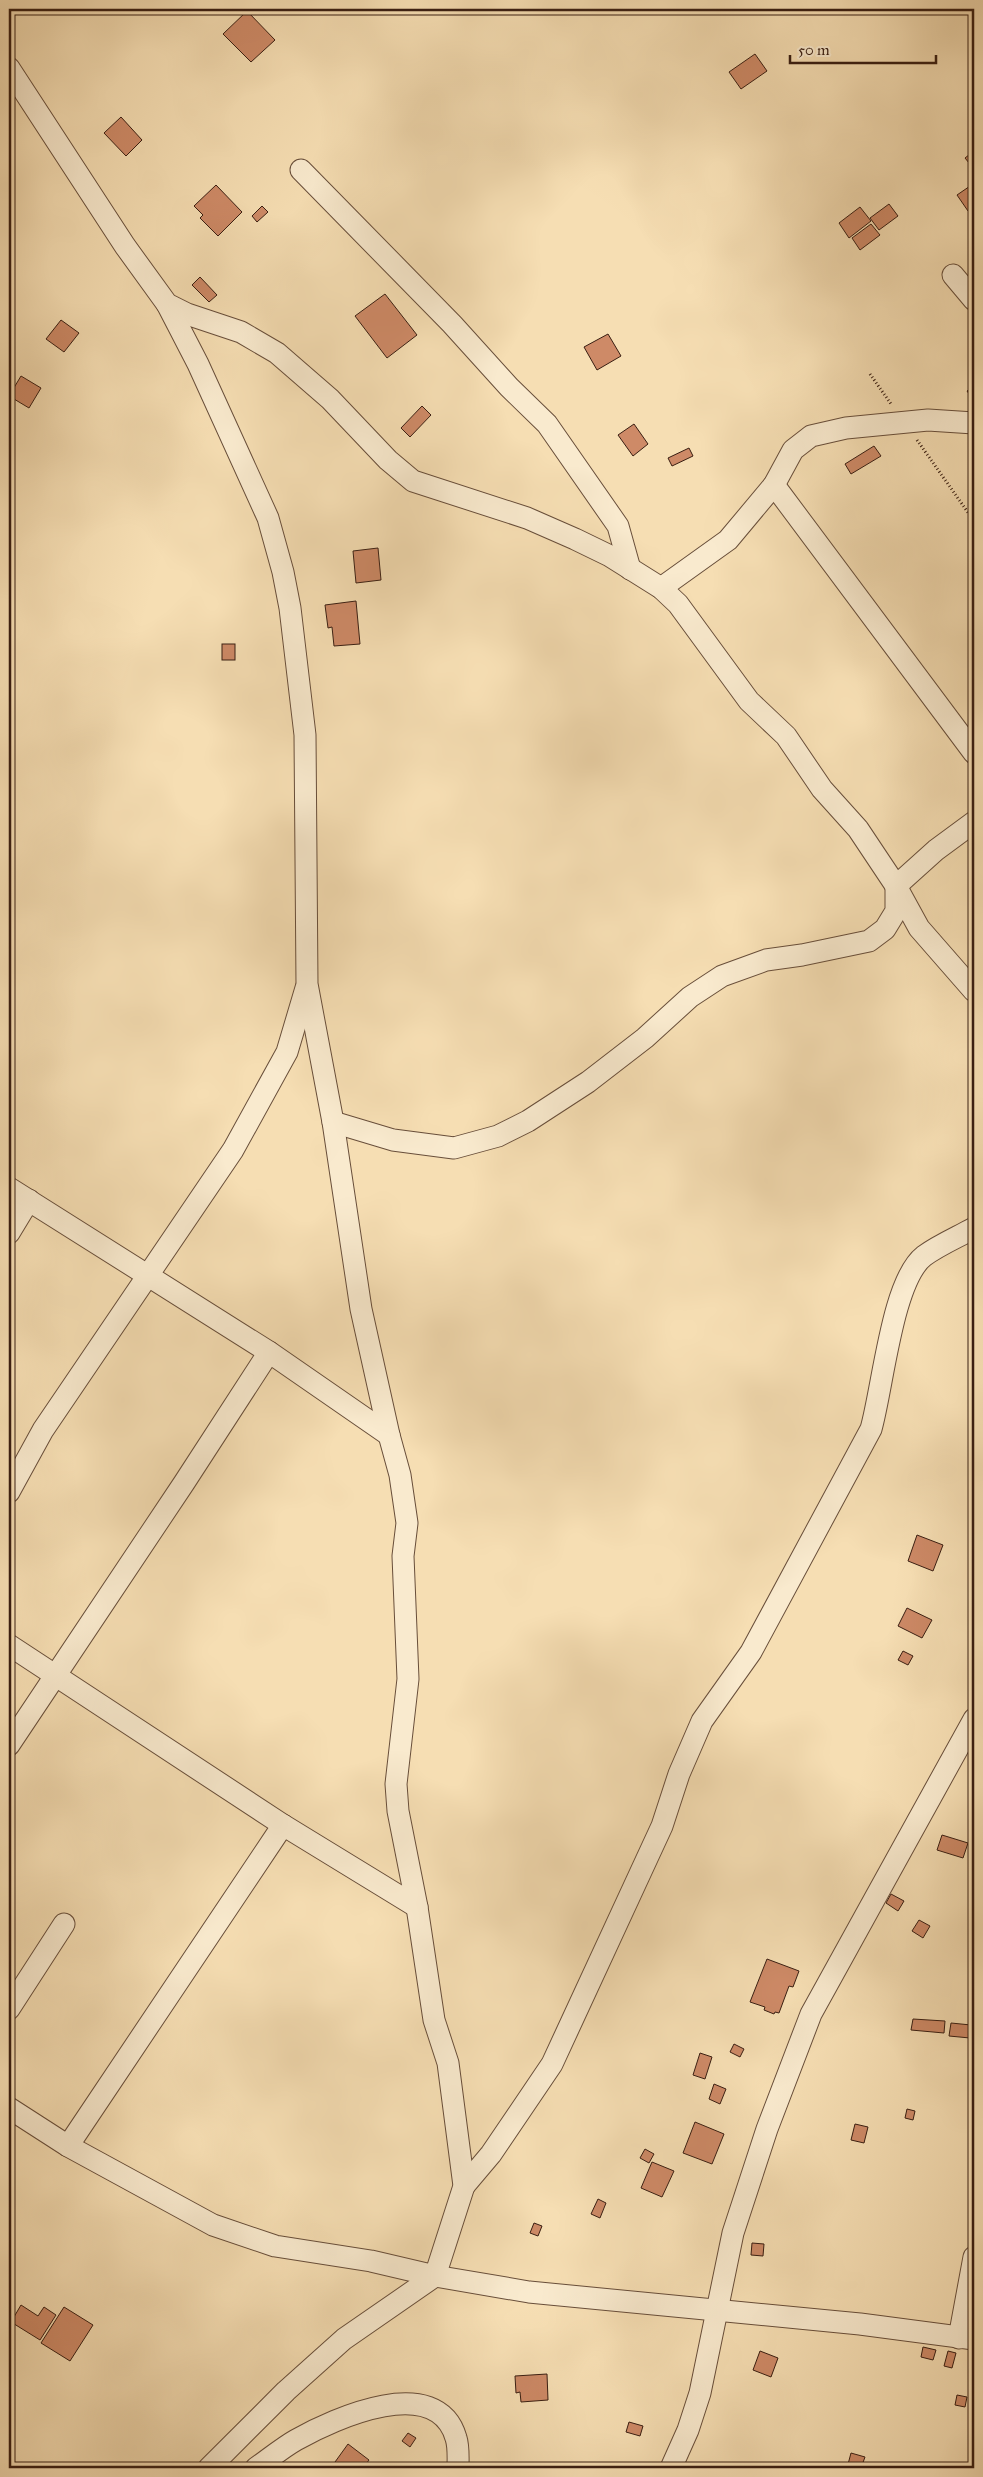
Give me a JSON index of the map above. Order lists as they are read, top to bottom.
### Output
{
  "scale_bar": "50 m"
}
